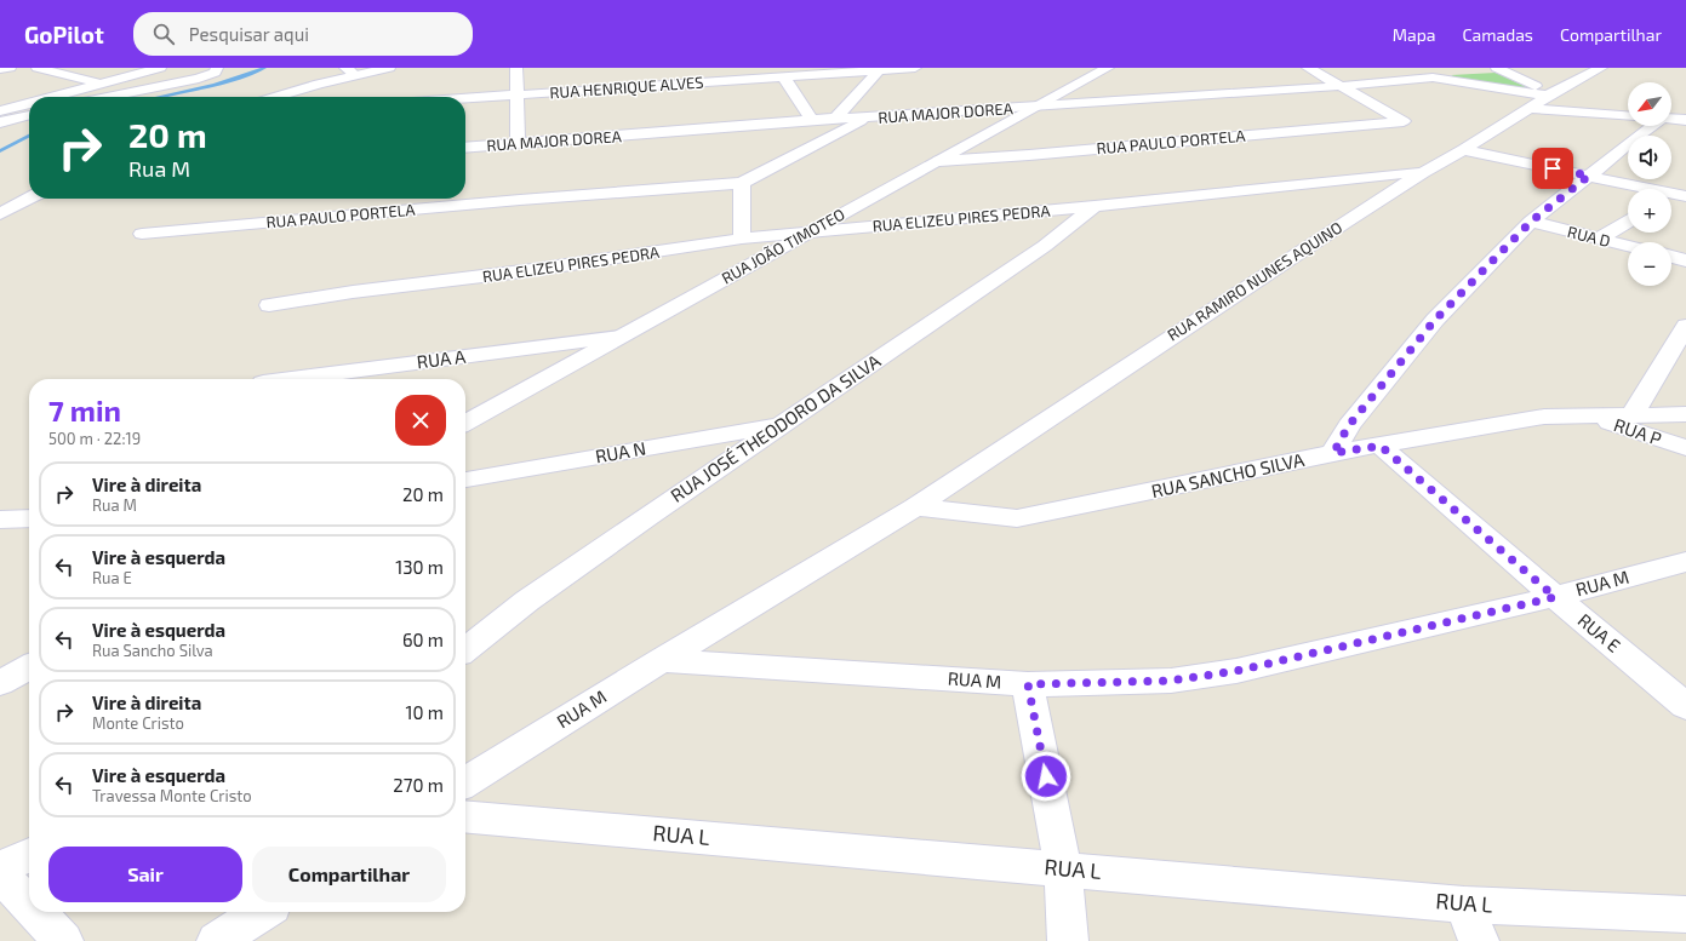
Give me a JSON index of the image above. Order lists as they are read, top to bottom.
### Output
{
  "streets": {
    "street": [
      "RUA HENRIQUE ALVES",
      "RUA MAJOR DOREA",
      "RUA PAULO PORTELA",
      "RUA ELIZEU PIRES PEDRA",
      "RUA D",
      "RUA JOÃO TIMOTEO",
      "RUA RAMIRO NUNES AQUINO",
      "RUA A",
      "RUA JOSÉ THEODORO DA SILVA",
      "RUA P",
      "RUA N",
      "RUA SANCHO SILVA",
      "RUA M",
      "RUA E",
      "RUA L"
    ]
  },
  "crossings": [
    ["RUA MAJOR DOREA", "RUA PAULO PORTELA"],
    ["RUA MAJOR DOREA", "RUA JOÃO TIMOTEO"],
    ["RUA PAULO PORTELA", "RUA JOÃO TIMOTEO"],
    ["RUA ELIZEU PIRES PEDRA", "RUA JOÃO TIMOTEO"],
    ["RUA ELIZEU PIRES PEDRA", "RUA RAMIRO NUNES AQUINO"],
    ["RUA ELIZEU PIRES PEDRA", "RUA JOSÉ THEODORO DA SILVA"],
    ["RUA JOÃO TIMOTEO", "RUA A"],
    ["RUA RAMIRO NUNES AQUINO", "RUA SANCHO SILVA"],
    ["RUA RAMIRO NUNES AQUINO", "RUA M"],
    ["RUA JOSÉ THEODORO DA SILVA", "RUA N"],
    ["RUA P", "RUA SANCHO SILVA"],
    ["RUA SANCHO SILVA", "RUA E"],
    ["RUA M", "RUA E"]
  ],
  "north": "bottom left",
  "page": {
    "header": "GoPilot",
    "search": "Pesquisar aqui",
    "nav": ["Mapa", "Camadas", "Compartilhar"],
    "map_buttons": ["+", "−"],
    "turn": ["20 m", "Rua M"],
    "heading": ["7 min", "500 m · 22:19"],
    "list": [
      {
        "name": "Vire à direita",
        "note": "Rua M",
        "value": "20 m"
      },
      {
        "name": "Vire à esquerda",
        "note": "Rua E",
        "value": "130 m"
      },
      {
        "name": "Vire à esquerda",
        "note": "Rua Sancho Silva",
        "value": "60 m"
      },
      {
        "name": "Vire à direita",
        "note": "Monte Cristo",
        "value": "10 m"
      },
      {
        "name": "Vire à esquerda",
        "note": "Travessa Monte Cristo",
        "value": "270 m"
      }
    ],
    "buttons": ["Sair", "Compartilhar"]
  }
}
